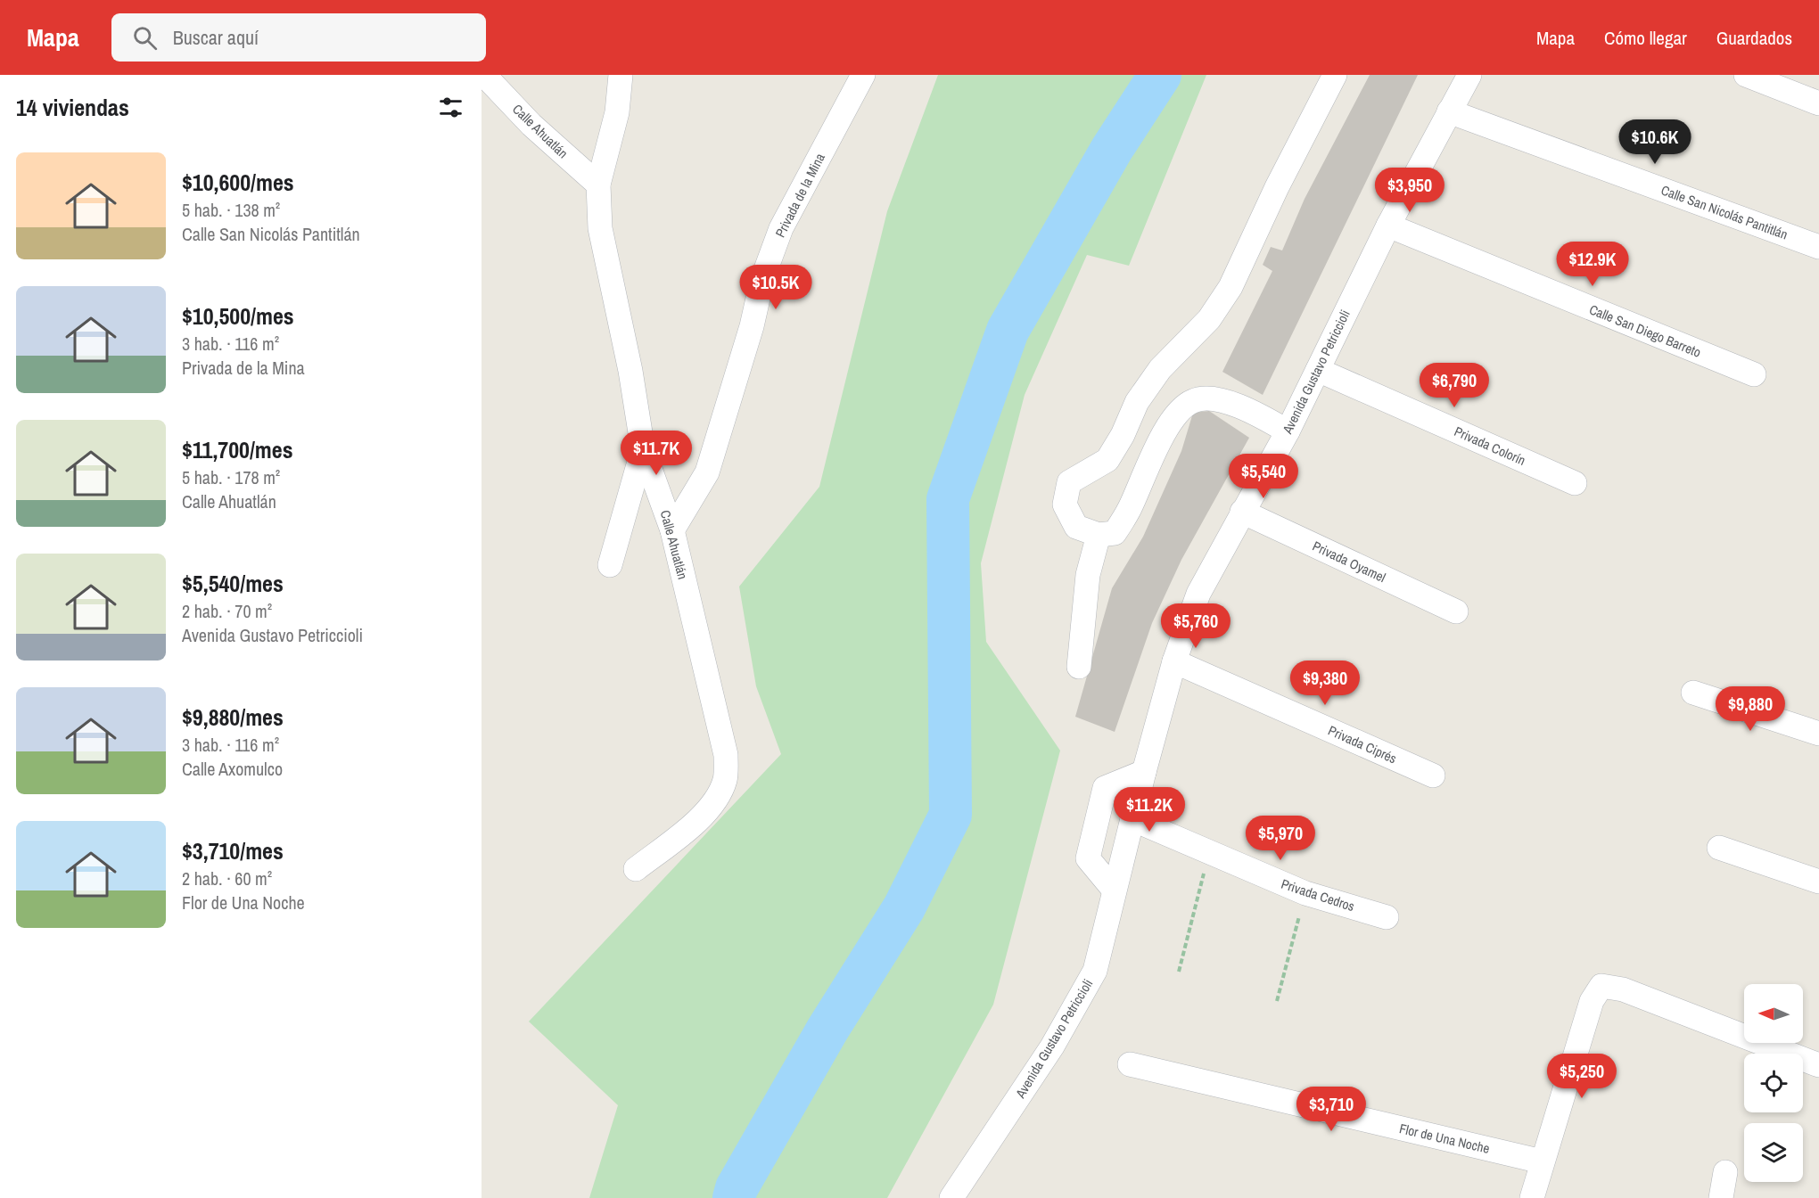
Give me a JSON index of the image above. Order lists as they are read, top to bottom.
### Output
{
  "streets": {
    "street": [
      "Calle Ahuatlán",
      "Privada de la Mina",
      "Calle San Nicolás Pantitlán",
      "Calle San Diego Barreto",
      "Avenida Gustavo Petriccioli",
      "Privada Colorín",
      "Privada Oyamel",
      "Privada Ciprés",
      "Privada Cedros",
      "Flor de Una Noche"
    ]
  },
  "crossings": [
    ["Calle Ahuatlán", "Privada de la Mina"],
    ["Calle San Nicolás Pantitlán", "Avenida Gustavo Petriccioli"],
    ["Calle San Diego Barreto", "Avenida Gustavo Petriccioli"],
    ["Avenida Gustavo Petriccioli", "Privada Colorín"],
    ["Avenida Gustavo Petriccioli", "Privada Oyamel"],
    ["Avenida Gustavo Petriccioli", "Privada Ciprés"],
    ["Avenida Gustavo Petriccioli", "Privada Cedros"]
  ],
  "north": "left",
  "page": {
    "header": "Mapa",
    "search": "Buscar aquí",
    "nav": ["Mapa", "Cómo llegar", "Guardados"],
    "heading": "14 viviendas",
    "price": [
      "$10.6K",
      "$3,950",
      "$12.9K",
      "$10.5K",
      "$6,790",
      "$11.7K",
      "$5,540",
      "$5,760",
      "$9,380",
      "$9,880",
      "$11.2K",
      "$5,970",
      "$5,250",
      "$3,710"
    ],
    "list": [
      {
        "name": "$10,600/mes",
        "note": "5 hab. · 138 m² · Calle San Nicolás Pantitlán"
      },
      {
        "name": "$10,500/mes",
        "note": "3 hab. · 116 m² · Privada de la Mina"
      },
      {
        "name": "$11,700/mes",
        "note": "5 hab. · 178 m² · Calle Ahuatlán"
      },
      {
        "name": "$5,540/mes",
        "note": "2 hab. · 70 m² · Avenida Gustavo Petriccioli"
      },
      {
        "name": "$9,880/mes",
        "note": "3 hab. · 116 m² · Calle Axomulco"
      },
      {
        "name": "$3,710/mes",
        "note": "2 hab. · 60 m² · Flor de Una Noche"
      }
    ]
  }
}
